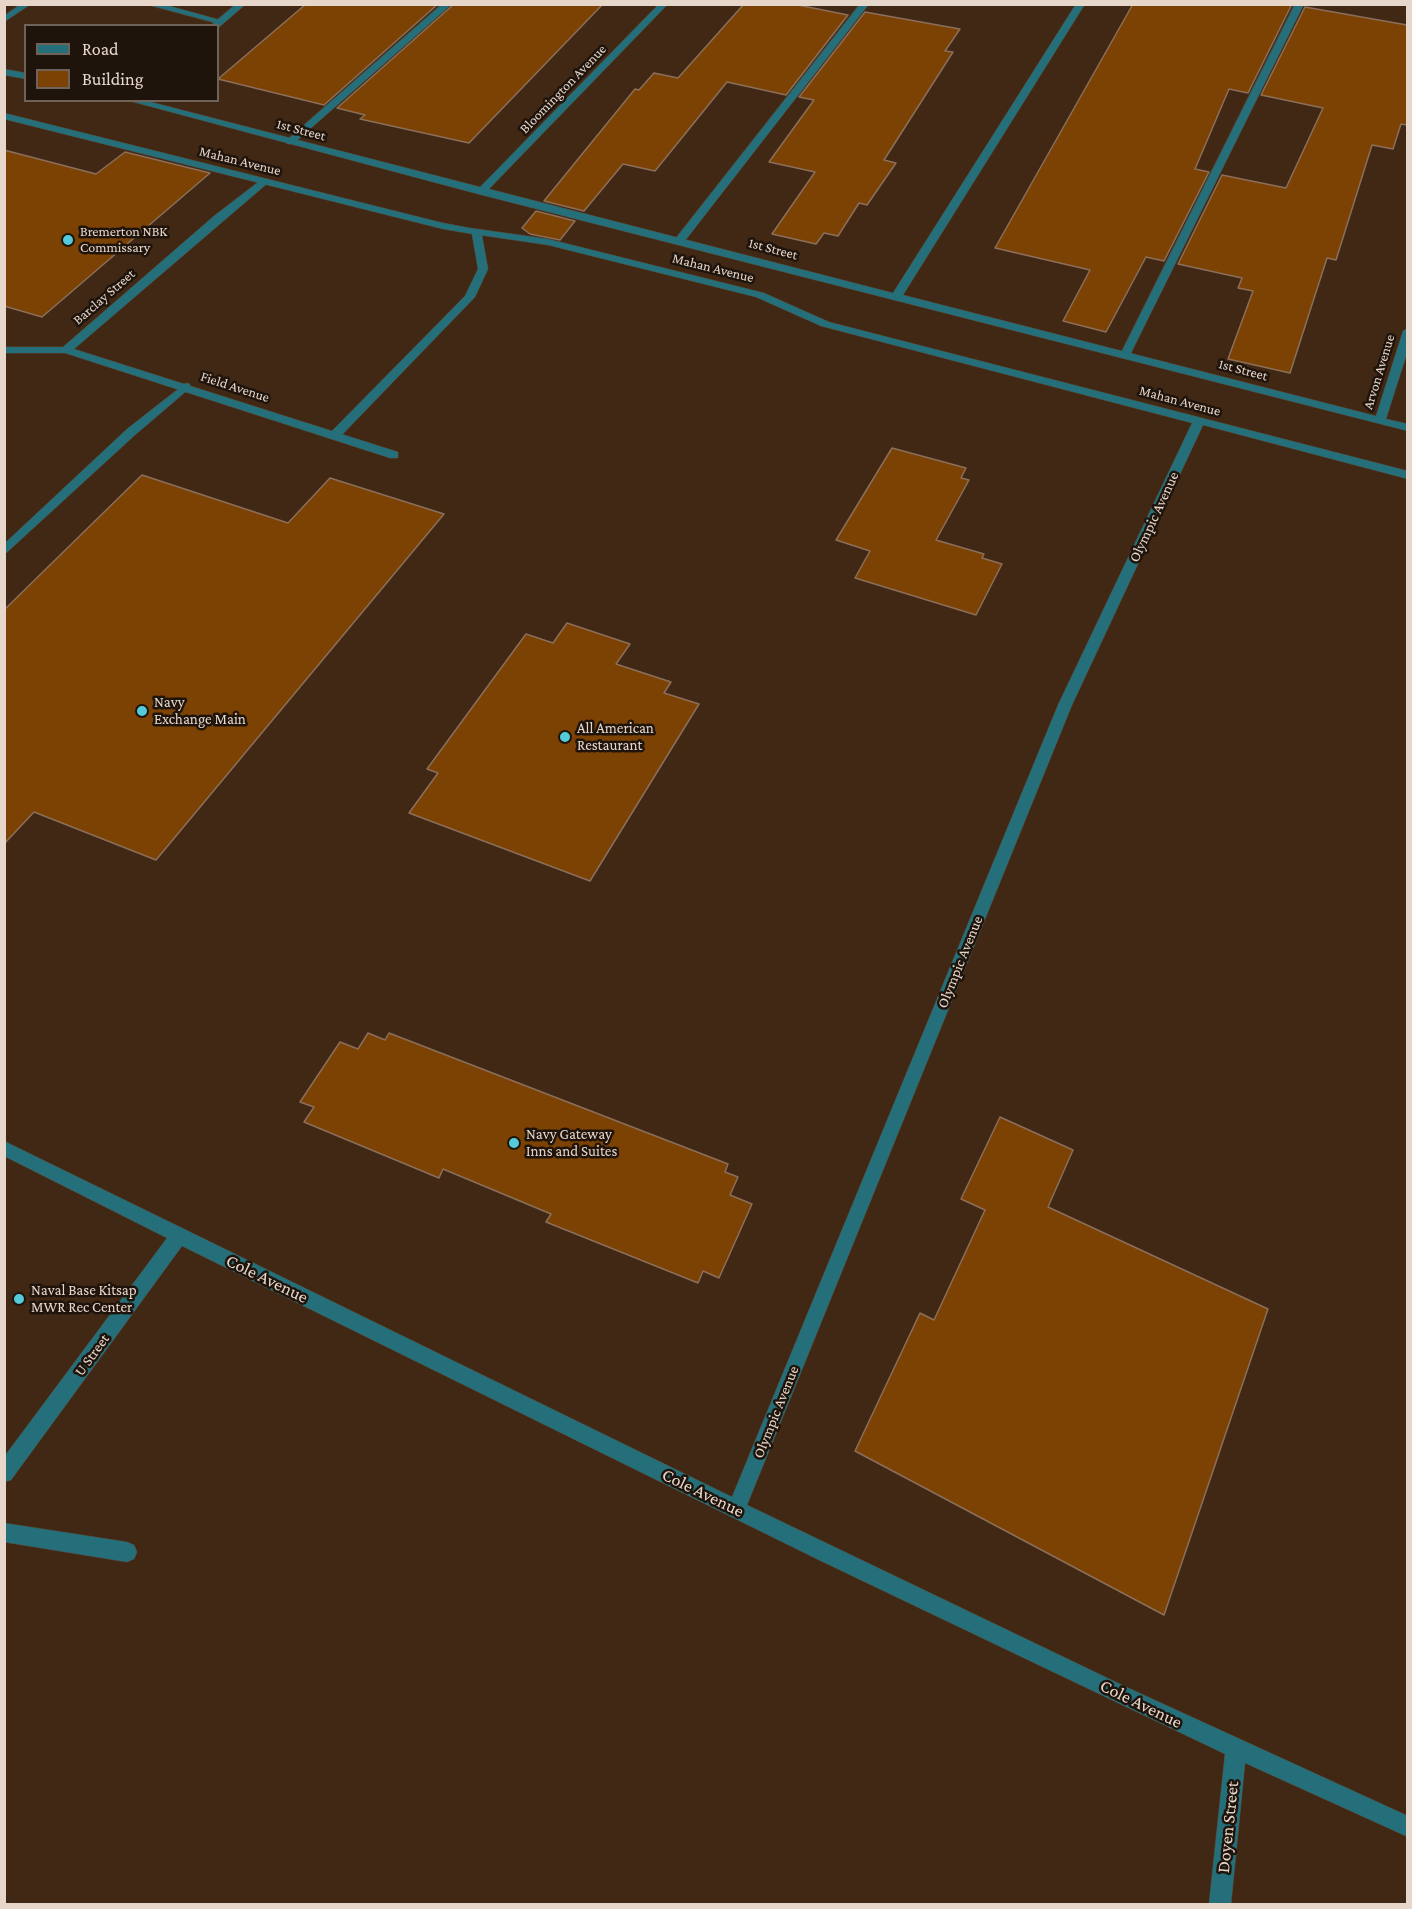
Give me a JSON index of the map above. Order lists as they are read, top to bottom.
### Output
{
  "streets": {
    "street": [
      "Bloomington Avenue",
      "1st Street",
      "Mahan Avenue",
      "Barclay Street",
      "Arvon Avenue",
      "Field Avenue",
      "Olympic Avenue",
      "Cole Avenue",
      "U Street",
      "Doyen Street"
    ]
  },
  "crossings": [
    ["Bloomington Avenue", "1st Street"],
    ["1st Street", "Arvon Avenue"],
    ["Mahan Avenue", "Barclay Street"],
    ["Mahan Avenue", "Olympic Avenue"],
    ["Barclay Street", "Field Avenue"],
    ["Olympic Avenue", "Cole Avenue"],
    ["Cole Avenue", "U Street"],
    ["Cole Avenue", "Doyen Street"]
  ],
  "places": [
    "Bremerton NBK Commissary",
    "Navy Exchange Main",
    "All American Restaurant",
    "Navy Gateway Inns and Suites",
    "Naval Base Kitsap MWR Rec Center"
  ],
  "legend": ["Road", "Building"]
}
